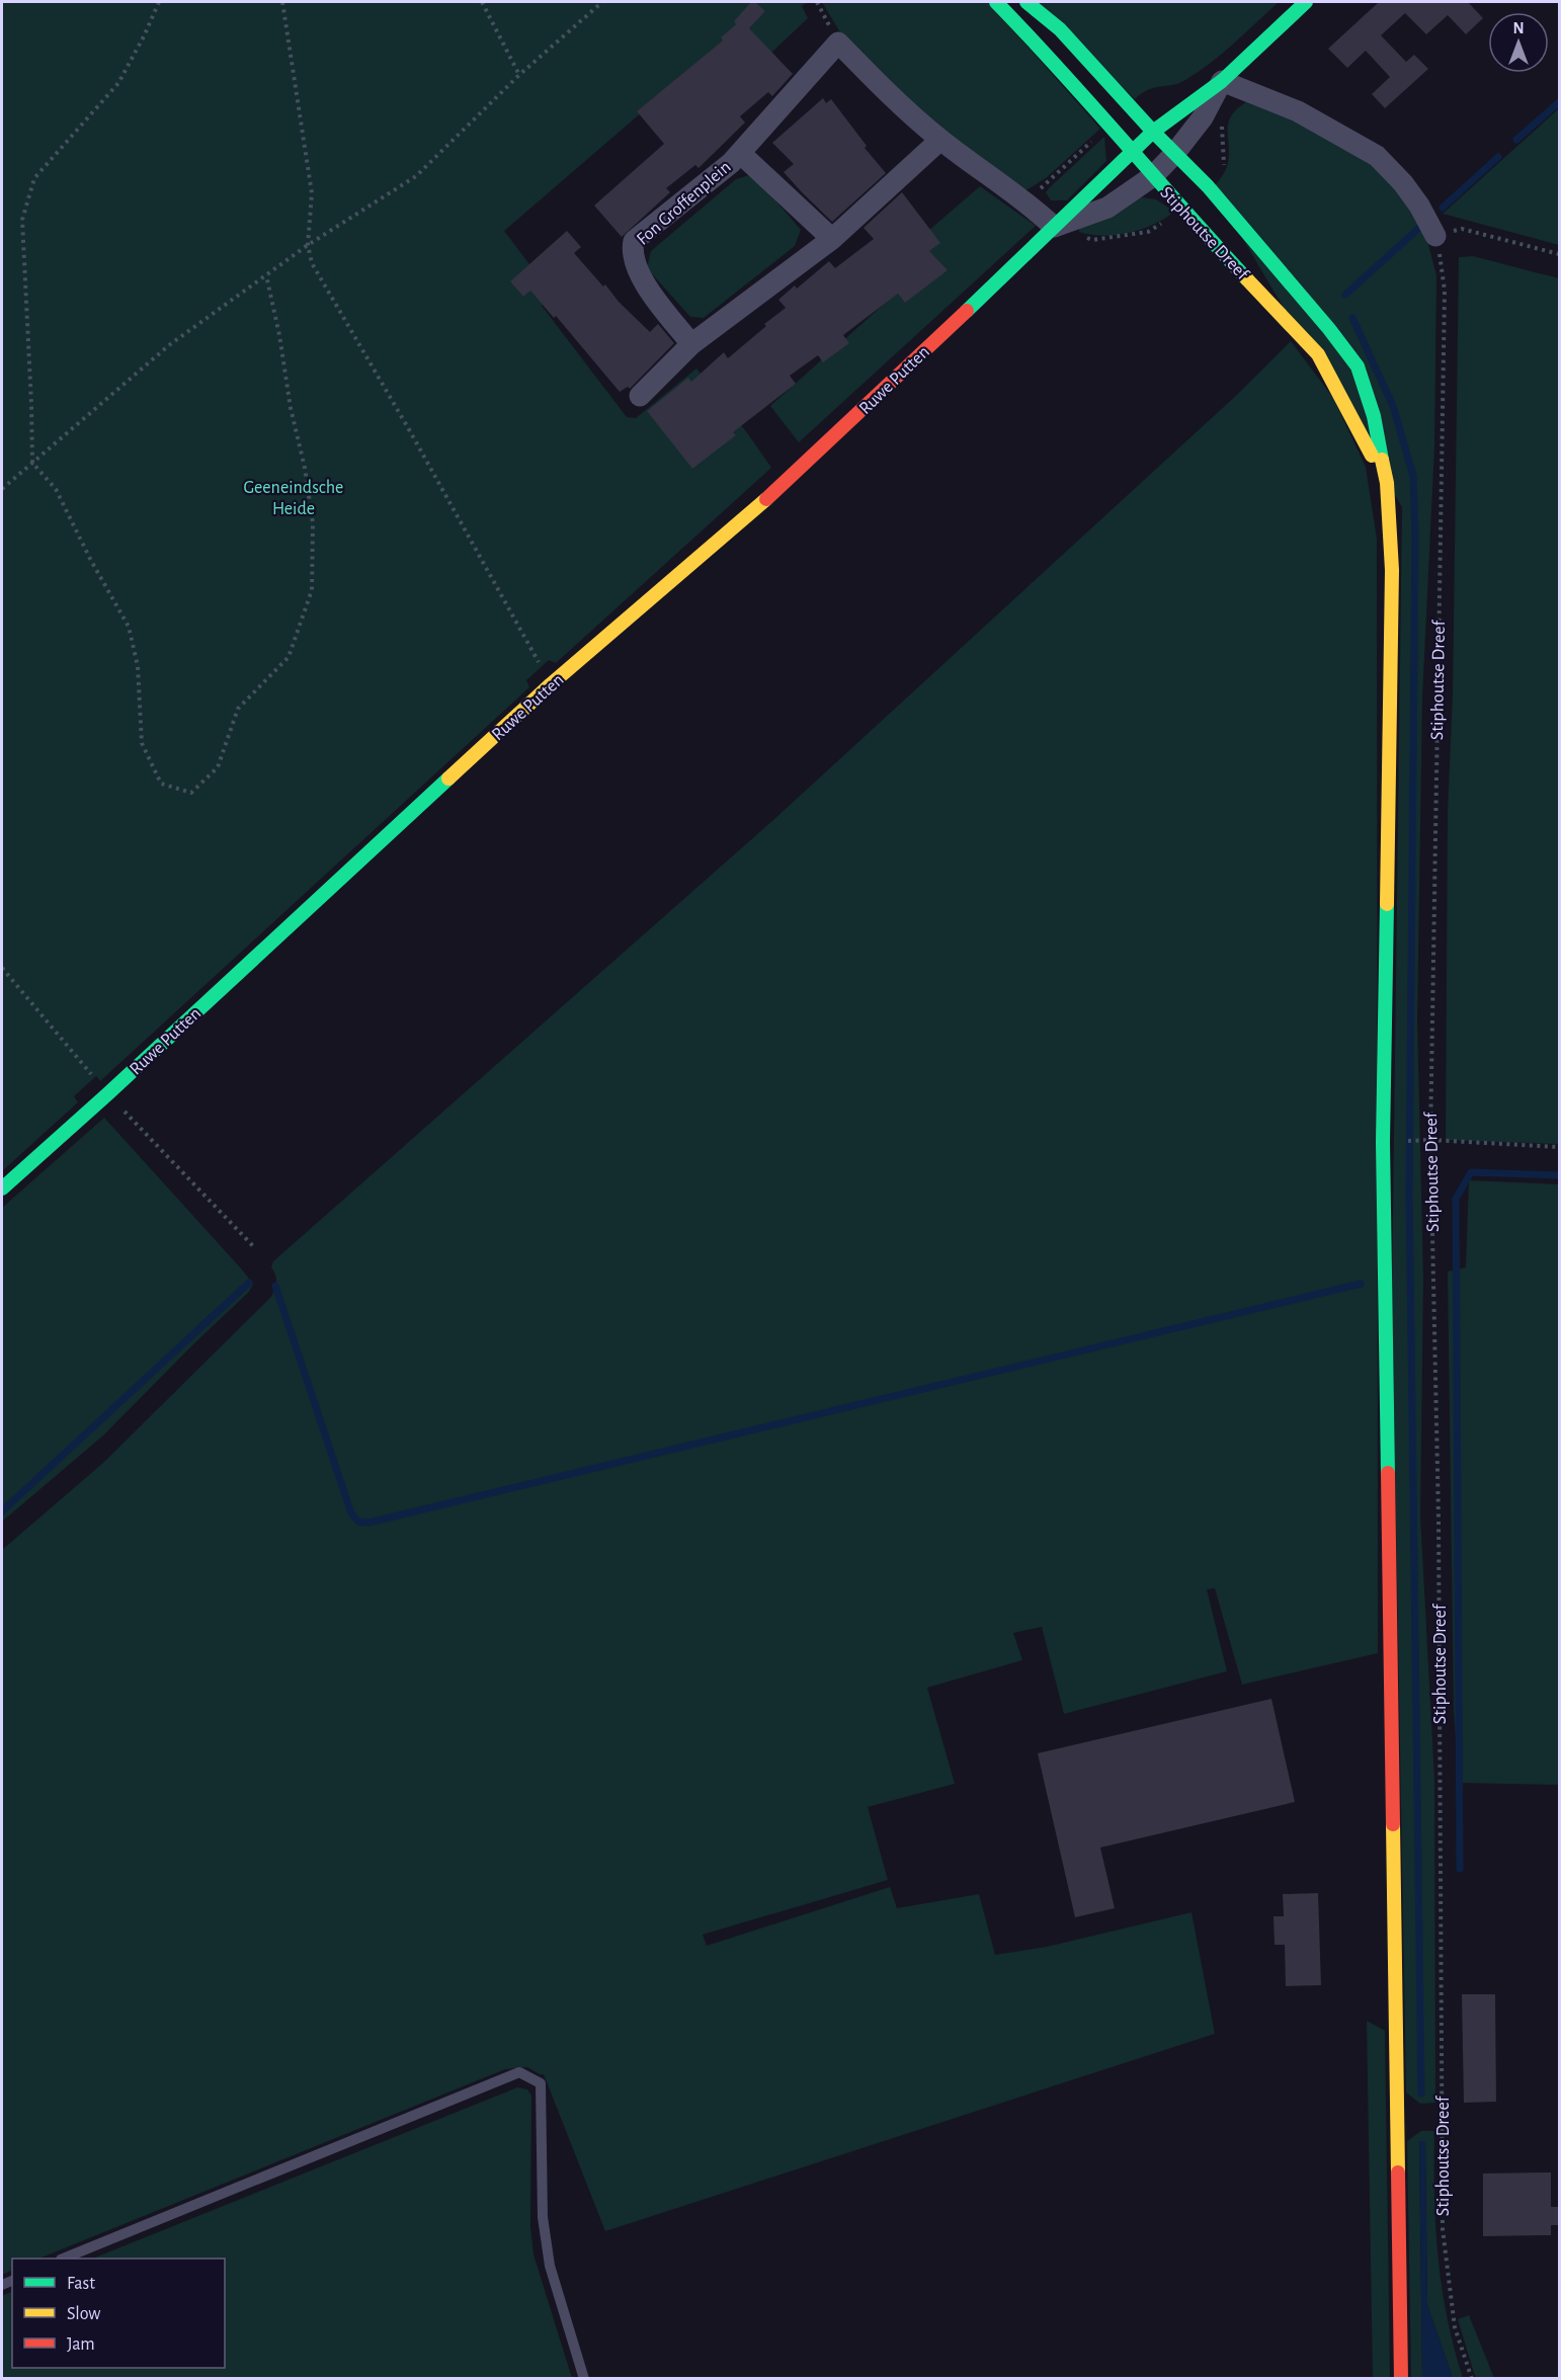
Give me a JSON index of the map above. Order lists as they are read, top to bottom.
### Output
{
  "streets": {
    "main road": ["Stiphoutse Dreef", "Ruwe Putten"],
    "street": ["Fon Groffenplein"]
  },
  "crossings": [
    ["Stiphoutse Dreef", "Ruwe Putten"]
  ],
  "parks": ["Geeneindsche Heide"],
  "legend": ["Fast", "Slow", "Jam"],
  "north": "top"
}
